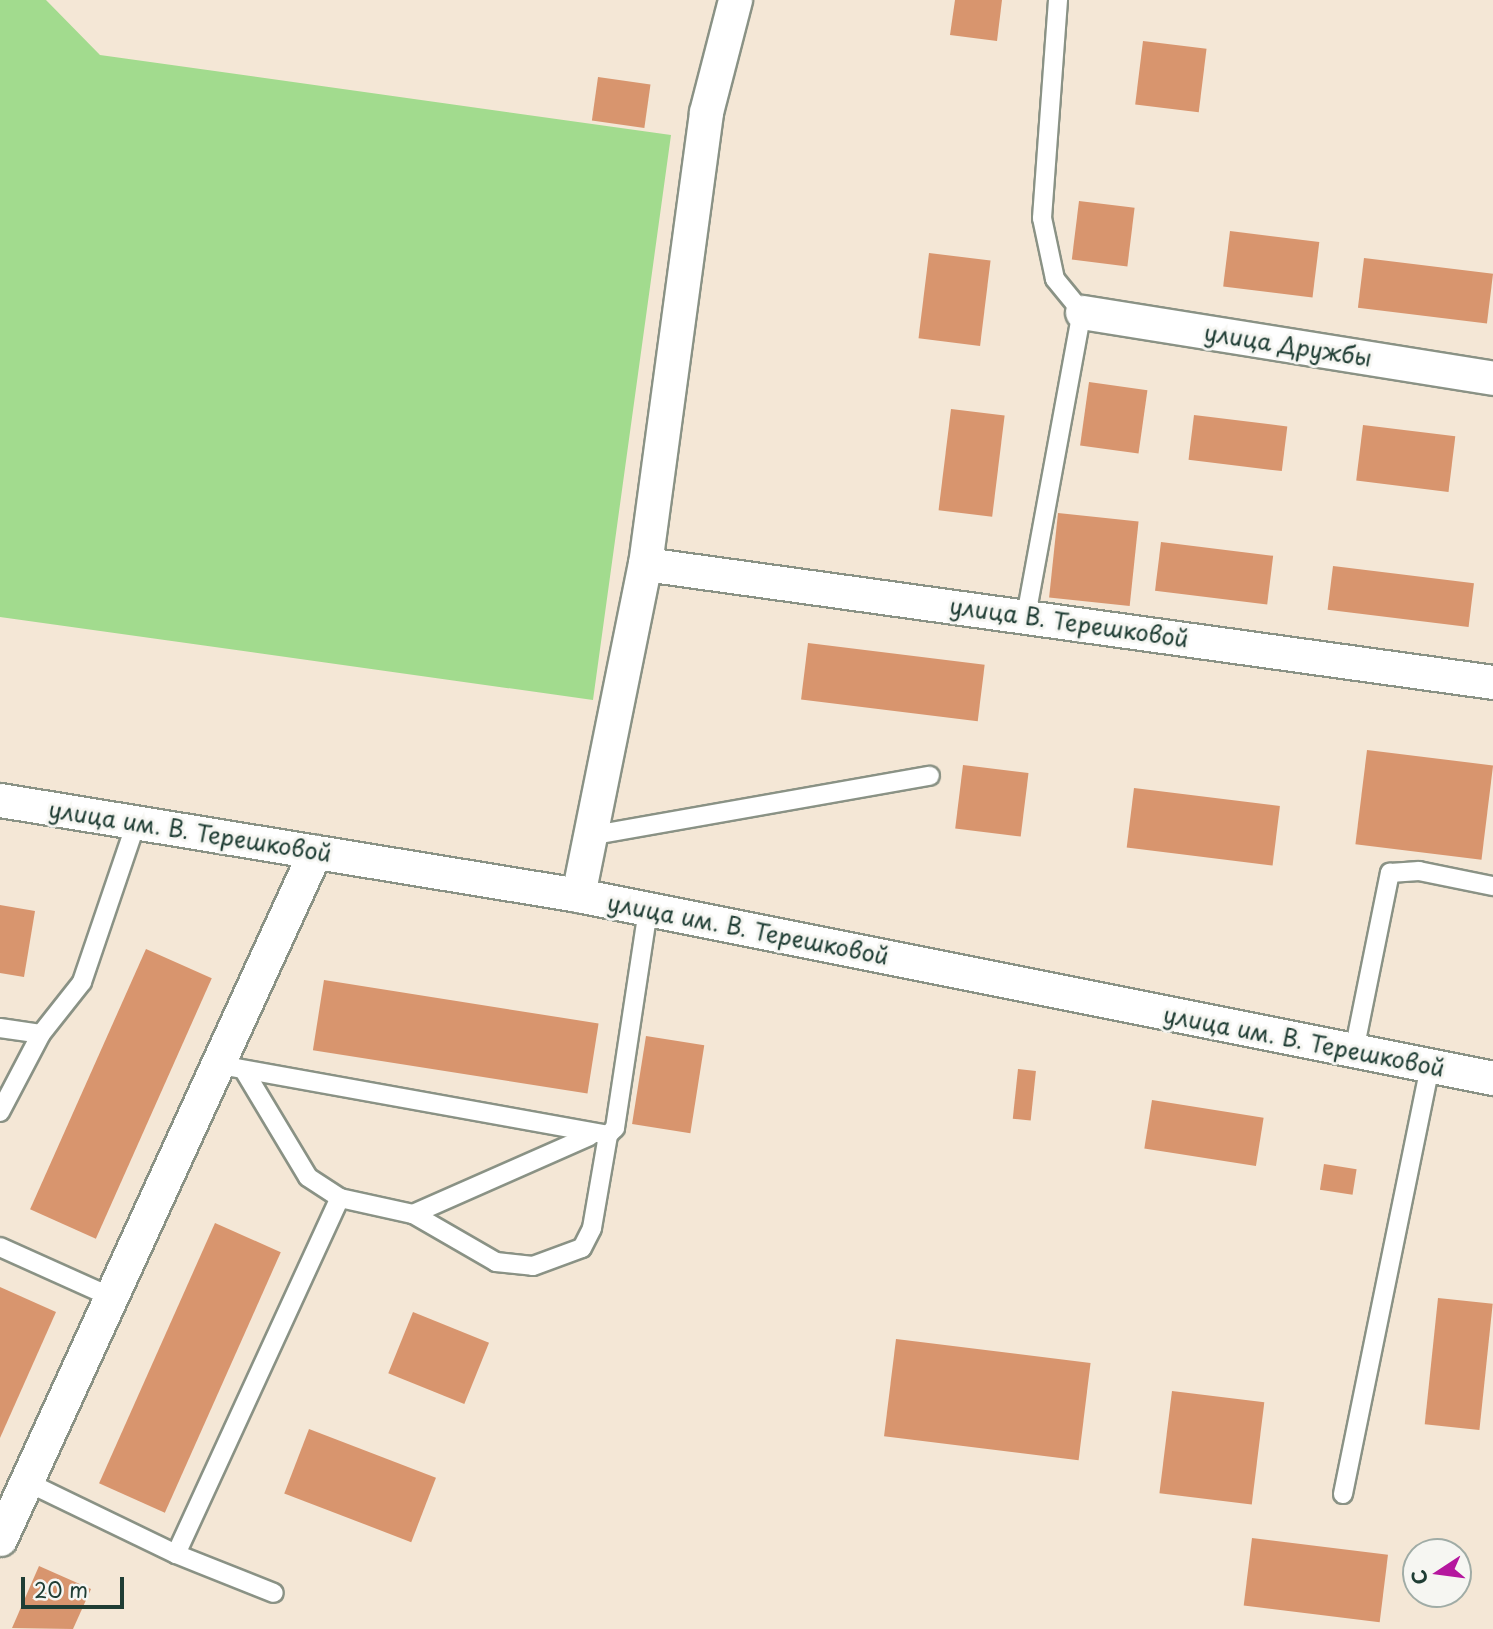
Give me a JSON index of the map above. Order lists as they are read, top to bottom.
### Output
{
  "streets": {
    "street": ["улица Дружбы", "улица В. Терешковой", "улица им. В. Терешковой"]
  },
  "scale_bar": "20 m",
  "north": "left"
}
